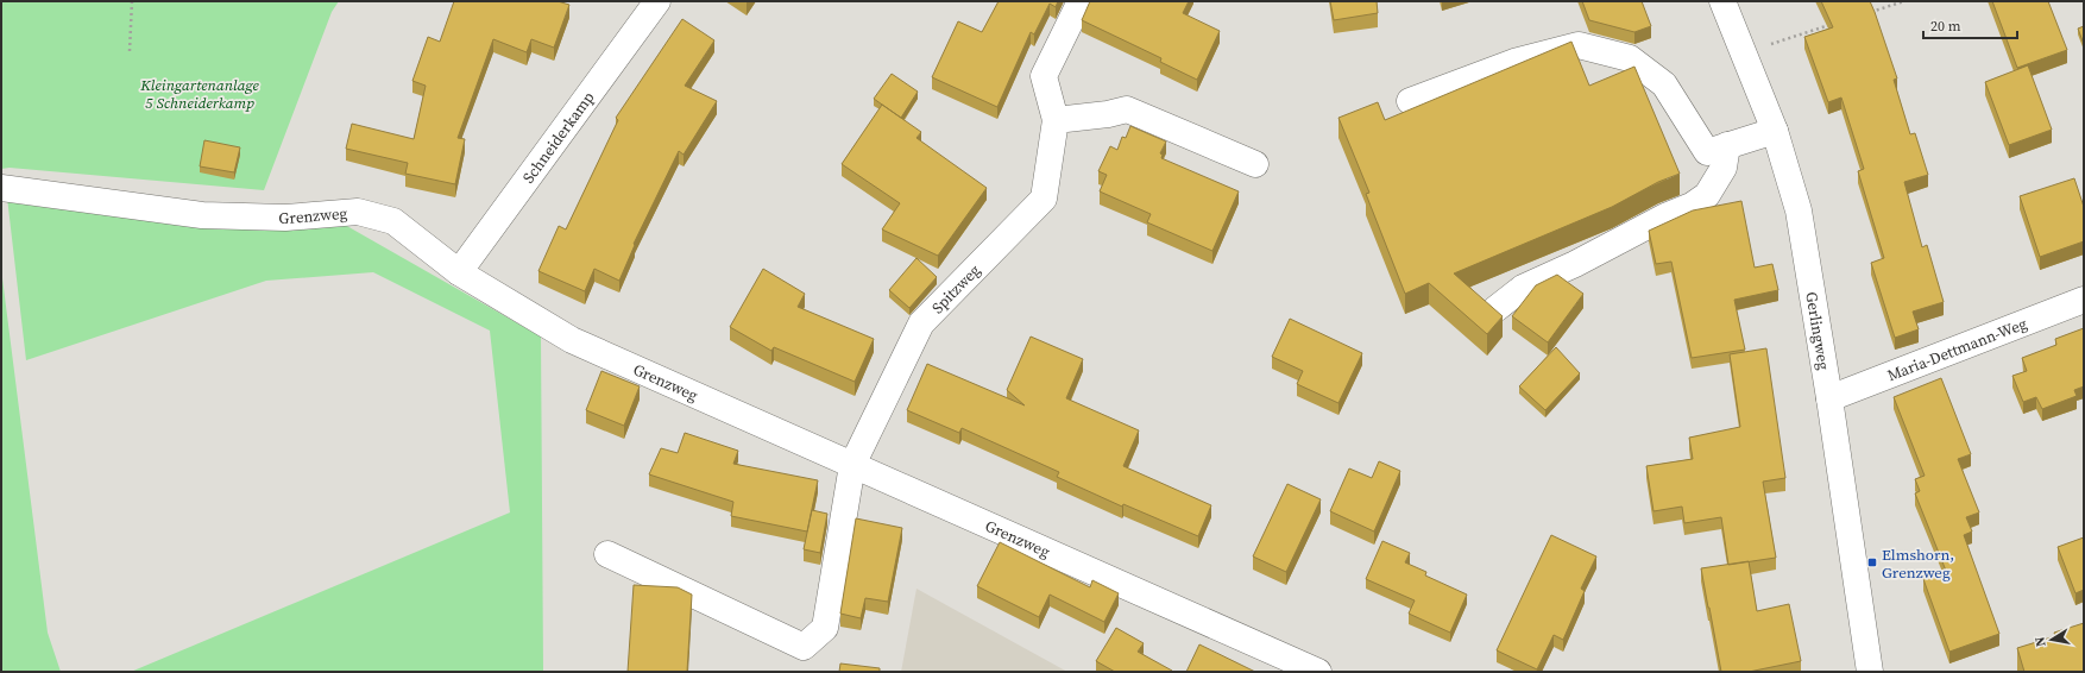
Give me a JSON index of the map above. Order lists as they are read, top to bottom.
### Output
{
  "streets": {
    "street": [
      "Schneiderkamp",
      "Grenzweg",
      "Spitzweg",
      "Gerlingweg",
      "Maria-Dettmann-Weg"
    ]
  },
  "crossings": [
    ["Schneiderkamp", "Grenzweg"],
    ["Grenzweg", "Spitzweg"],
    ["Gerlingweg", "Maria-Dettmann-Weg"]
  ],
  "parks": ["Kleingartenanlage 5 Schneiderkamp"],
  "places": {
    "transit": ["Elmshorn, Grenzweg"]
  },
  "scale_bar": "20 m",
  "north": "left"
}
